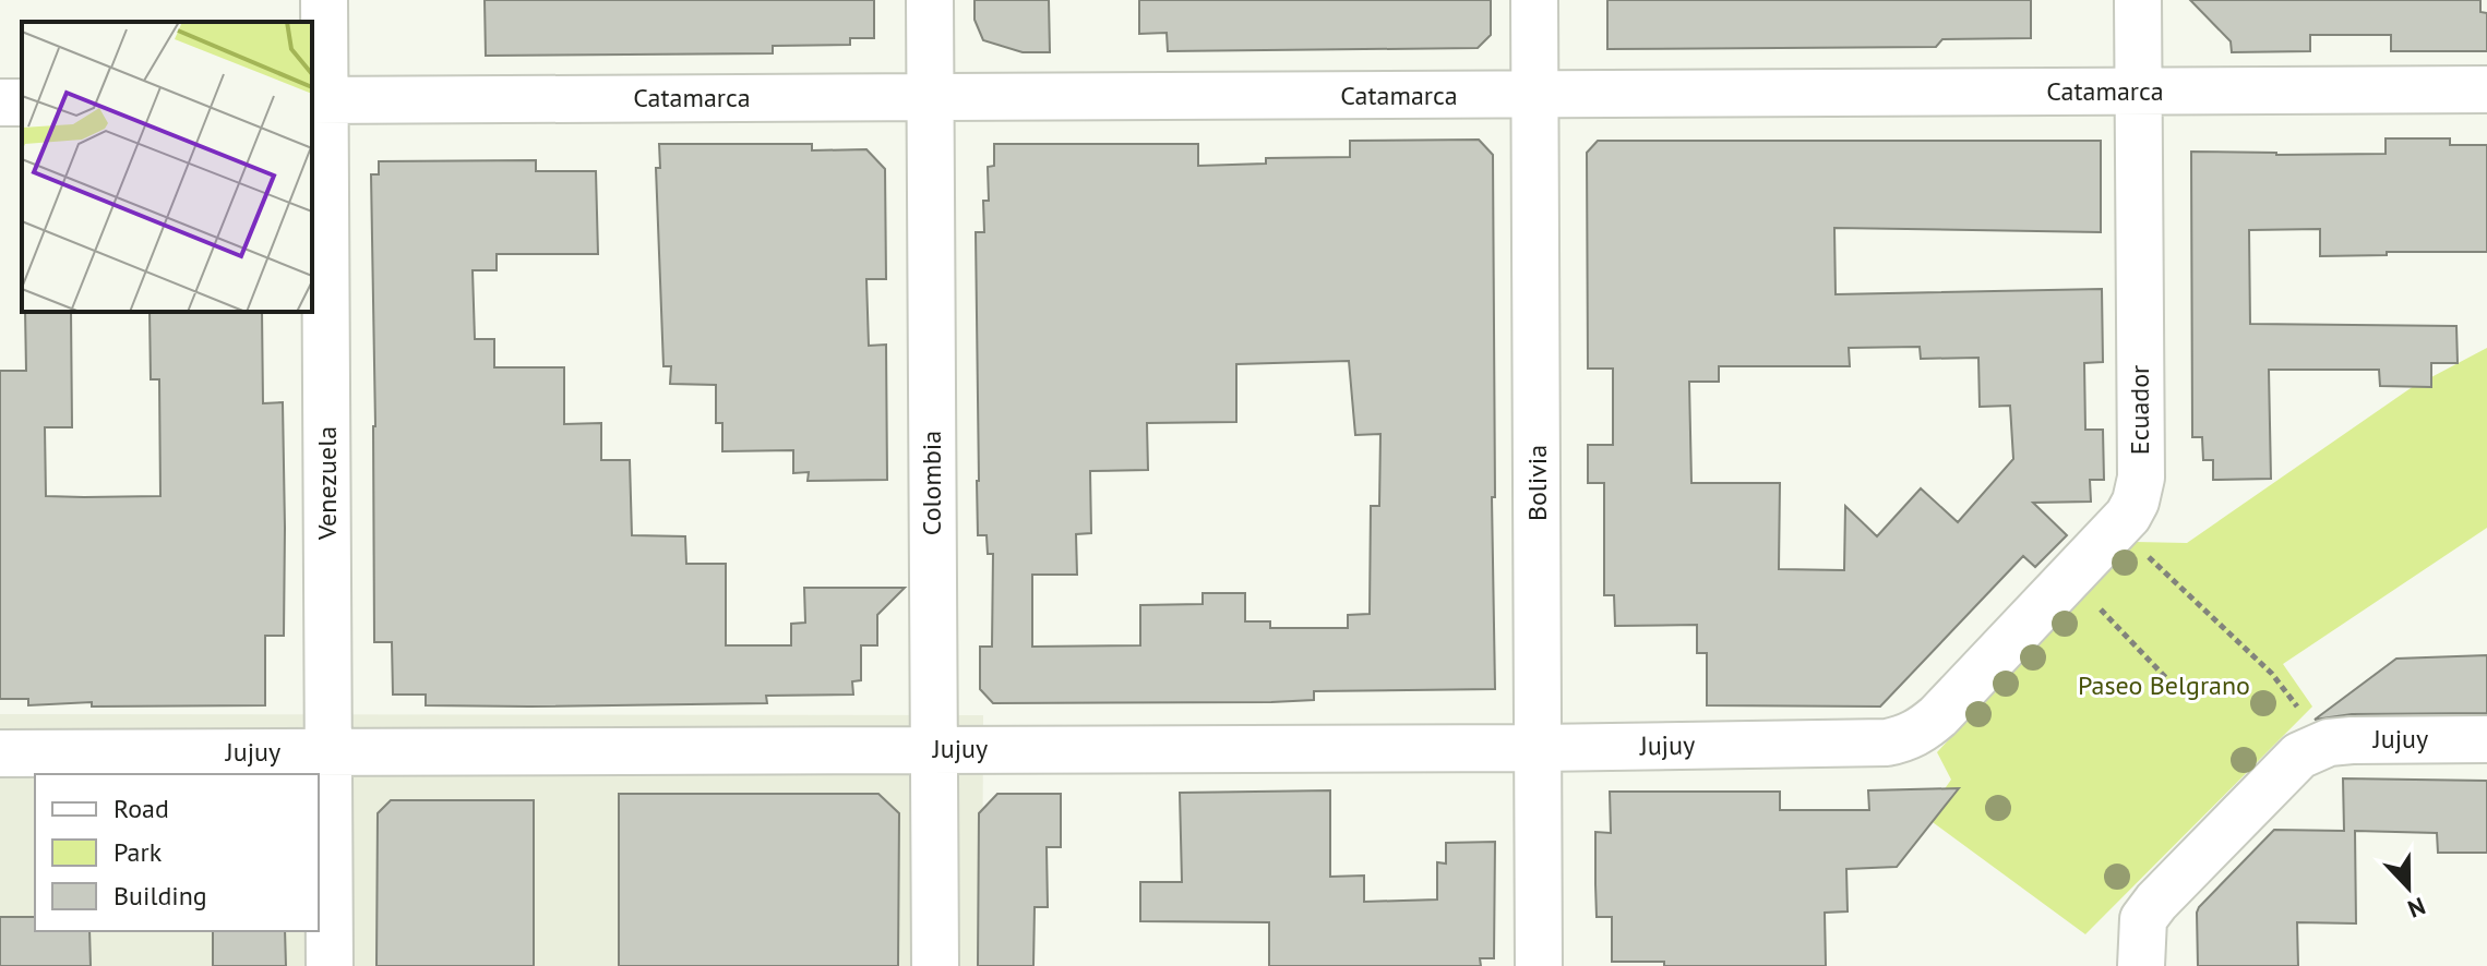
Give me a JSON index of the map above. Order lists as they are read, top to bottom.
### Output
{
  "streets": {
    "street": [
      "Catamarca",
      "Ecuador",
      "Venezuela",
      "Colombia",
      "Bolivia",
      "Jujuy"
    ]
  },
  "crossings": [
    ["Catamarca", "Ecuador"],
    ["Catamarca", "Venezuela"],
    ["Catamarca", "Colombia"],
    ["Catamarca", "Bolivia"],
    ["Ecuador", "Jujuy"],
    ["Venezuela", "Jujuy"],
    ["Colombia", "Jujuy"],
    ["Bolivia", "Jujuy"]
  ],
  "parks": ["Paseo Belgrano"],
  "legend": ["Road", "Park", "Building"],
  "north": "bottom"
}
